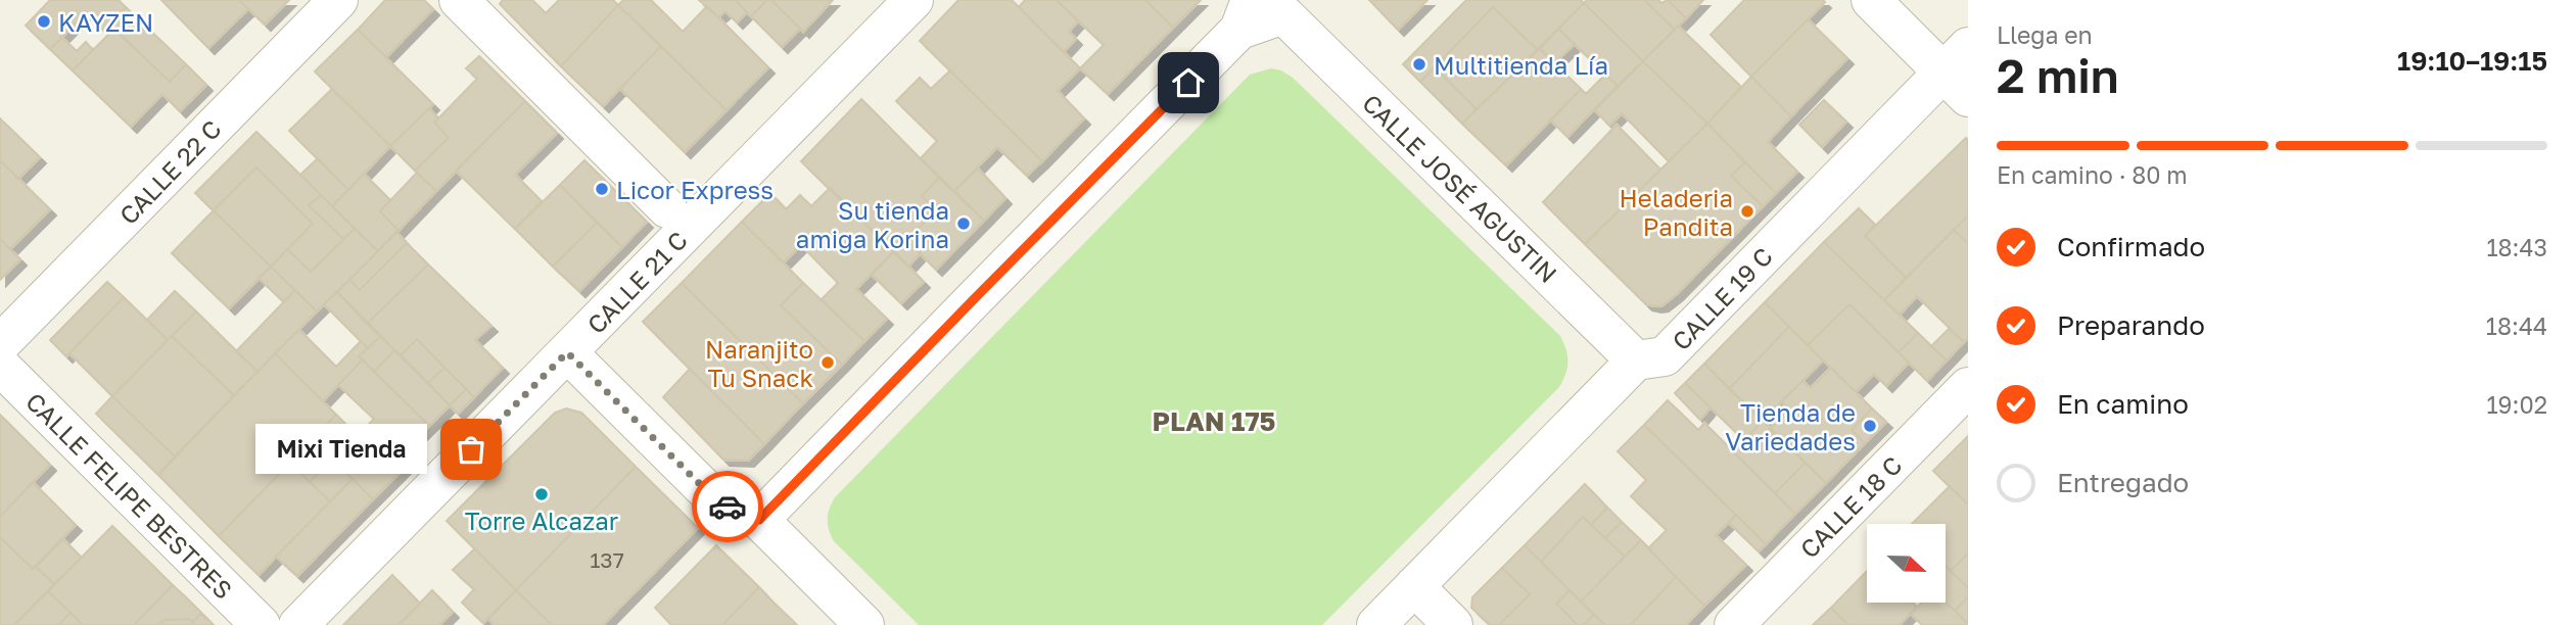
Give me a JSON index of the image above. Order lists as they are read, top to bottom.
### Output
{
  "streets": {
    "street": [
      "CALLE 22 C",
      "CALLE JOSÉ AGUSTIN",
      "CALLE 21 C",
      "CALLE 19 C",
      "CALLE FELIPE BESTRES",
      "CALLE 18 C"
    ]
  },
  "crossings": [
    ["CALLE JOSÉ AGUSTIN", "CALLE 19 C"]
  ],
  "districts": ["PLAN 175"],
  "places": [
    "KAYZEN",
    "Multitienda Lía",
    "Licor Express",
    "Heladeria Pandita",
    "Su tienda amiga Korina",
    "Naranjito Tu Snack",
    "Tienda de Variedades",
    "Mixi Tienda",
    "Torre Alcazar"
  ],
  "house_numbers": ["137"],
  "north": "right",
  "page": {
    "heading": ["2 min", "Llega en", "19:10–19:15"],
    "bar": "En camino · 80 m",
    "list": [
      ["Confirmado", "18:43"],
      ["Preparando", "18:44"],
      ["En camino", "19:02"],
      "Entregado"
    ],
    "bubble": "Mixi Tienda"
  }
}
